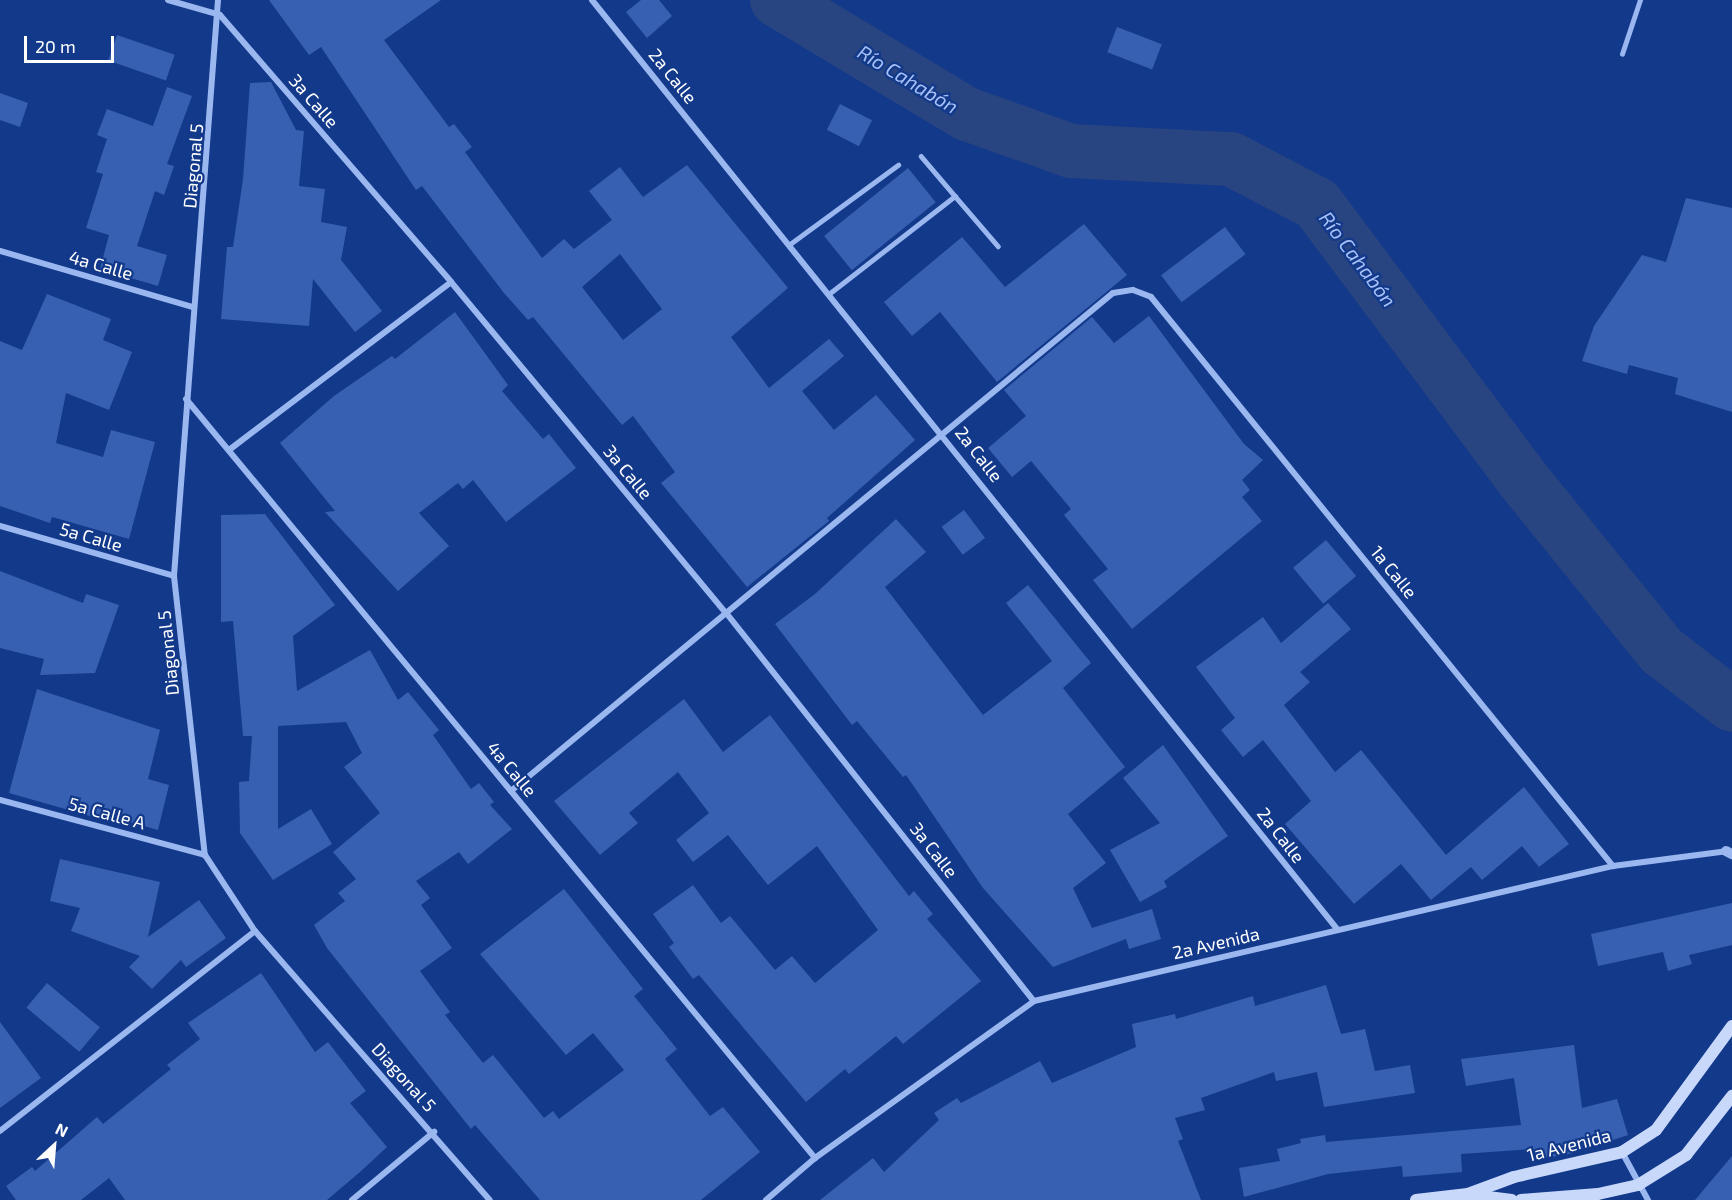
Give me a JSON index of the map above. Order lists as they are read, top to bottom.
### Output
{
  "streets": {
    "main road": ["1a Avenida"],
    "street": [
      "2a Calle",
      "3a Calle",
      "Diagonal 5",
      "4a Calle",
      "5a Calle",
      "1a Calle",
      "5a Calle A",
      "2a Avenida"
    ]
  },
  "crossings": [
    ["2a Calle", "1a Calle"],
    ["2a Calle", "2a Avenida"],
    ["3a Calle", "Diagonal 5"],
    ["3a Calle", "2a Avenida"],
    ["Diagonal 5", "4a Calle"],
    ["Diagonal 5", "5a Calle"],
    ["Diagonal 5", "5a Calle A"],
    ["4a Calle", "2a Avenida"],
    ["1a Calle", "2a Avenida"]
  ],
  "water": ["Río Cahabón"],
  "scale_bar": "20 m",
  "north": "top right"
}
